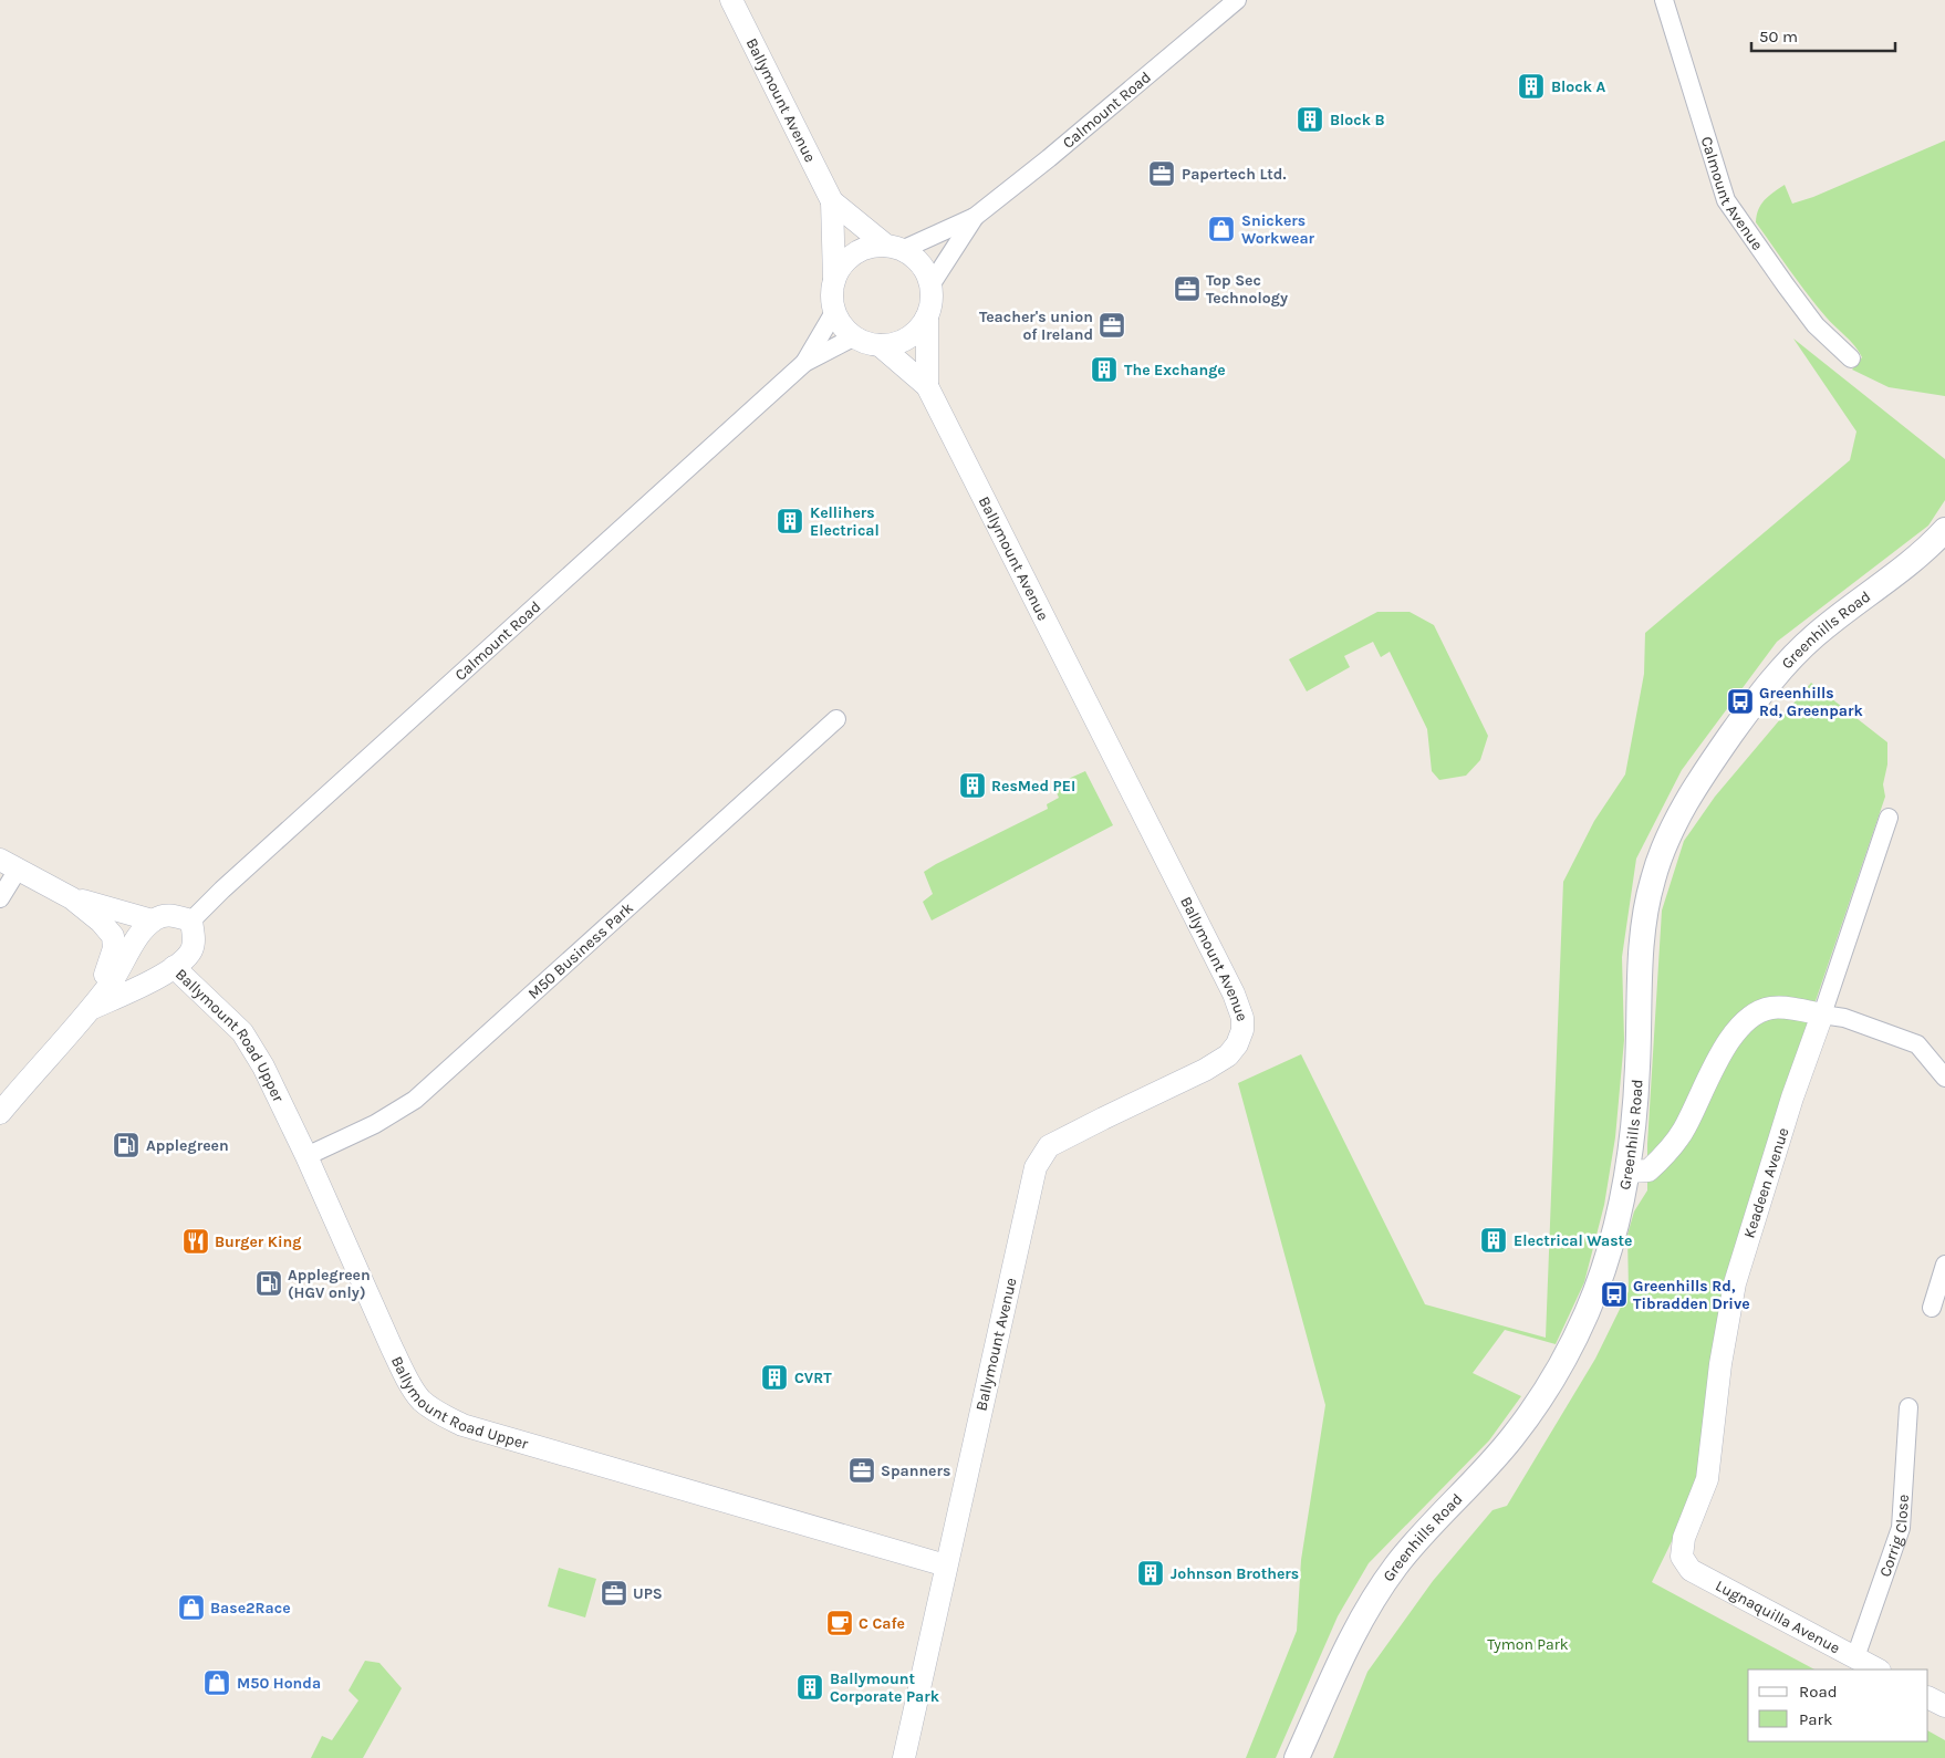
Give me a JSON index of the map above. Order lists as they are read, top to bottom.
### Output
{
  "streets": {
    "main road": ["Greenhills Road"],
    "street": [
      "Ballymount Avenue",
      "Calmount Road",
      "Calmount Avenue",
      "M50 Business Park",
      "Ballymount Road Upper",
      "Keadeen Avenue",
      "Corrig Close",
      "Lugnaquilla Avenue"
    ]
  },
  "crossings": [
    ["Ballymount Avenue", "Calmount Road"],
    ["Ballymount Avenue", "Ballymount Road Upper"],
    ["Calmount Road", "Ballymount Road Upper"],
    ["M50 Business Park", "Ballymount Road Upper"],
    ["Keadeen Avenue", "Lugnaquilla Avenue"],
    ["Corrig Close", "Lugnaquilla Avenue"]
  ],
  "parks": ["Tymon Park"],
  "places": {
    "building": [
      "Block A",
      "Block B",
      "The Exchange",
      "Kellihers Electrical",
      "ResMed PEI",
      "Electrical Waste",
      "CVRT",
      "Johnson Brothers",
      "Ballymount Corporate Park"
    ],
    "office": [
      "Papertech Ltd.",
      "Top Sec Technology",
      "Teacher's union of Ireland",
      "Spanners",
      "UPS"
    ],
    "shop": ["Snickers Workwear", "Base2Race", "M50 Honda"],
    "bus stop": ["Greenhills Rd, Greenpark", "Greenhills Rd, Tibradden Drive"],
    "fuel station": ["Applegreen", "Applegreen (HGV only)"],
    "restaurant": ["Burger King"],
    "cafe": ["C Cafe"]
  },
  "legend": ["Road", "Park"],
  "scale_bar": "50 m"
}
